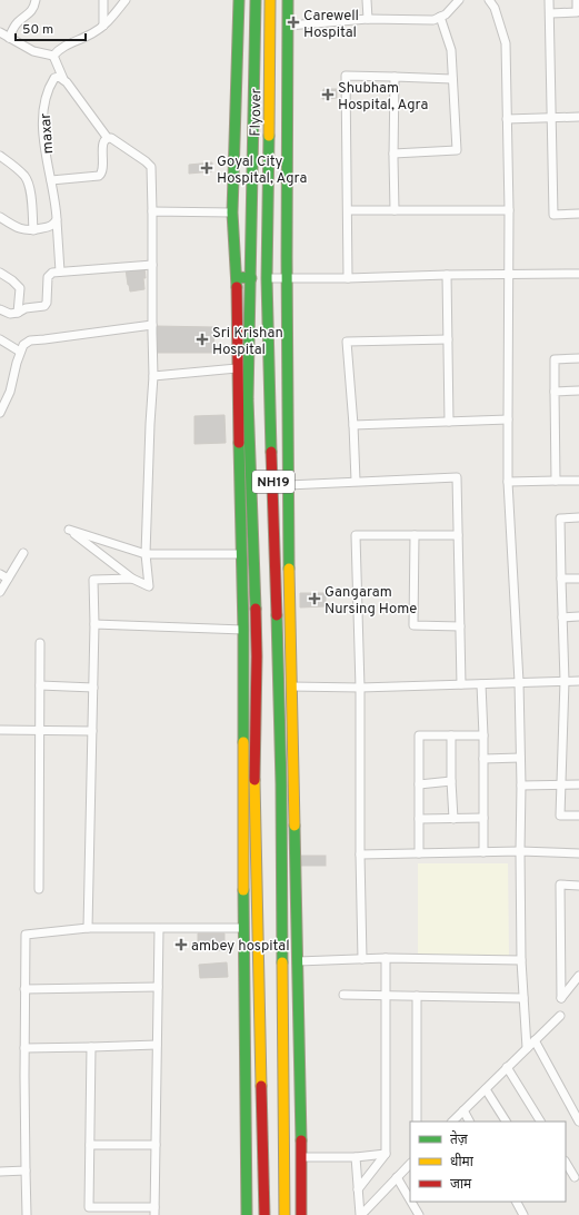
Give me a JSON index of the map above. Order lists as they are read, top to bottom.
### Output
{
  "streets": {
    "main road": ["Flyover", "NH19"],
    "street": ["maxar"]
  },
  "crossings": [
    ["Flyover", "NH19"]
  ],
  "places": {
    "health": [
      "Carewell Hospital",
      "Shubham Hospital, Agra",
      "Goyal City Hospital, Agra",
      "Sri Krishan Hospital",
      "Gangaram Nursing Home",
      "ambey hospital"
    ]
  },
  "legend": ["तेज़", "धीमा", "जाम"],
  "scale_bar": "50 m"
}
